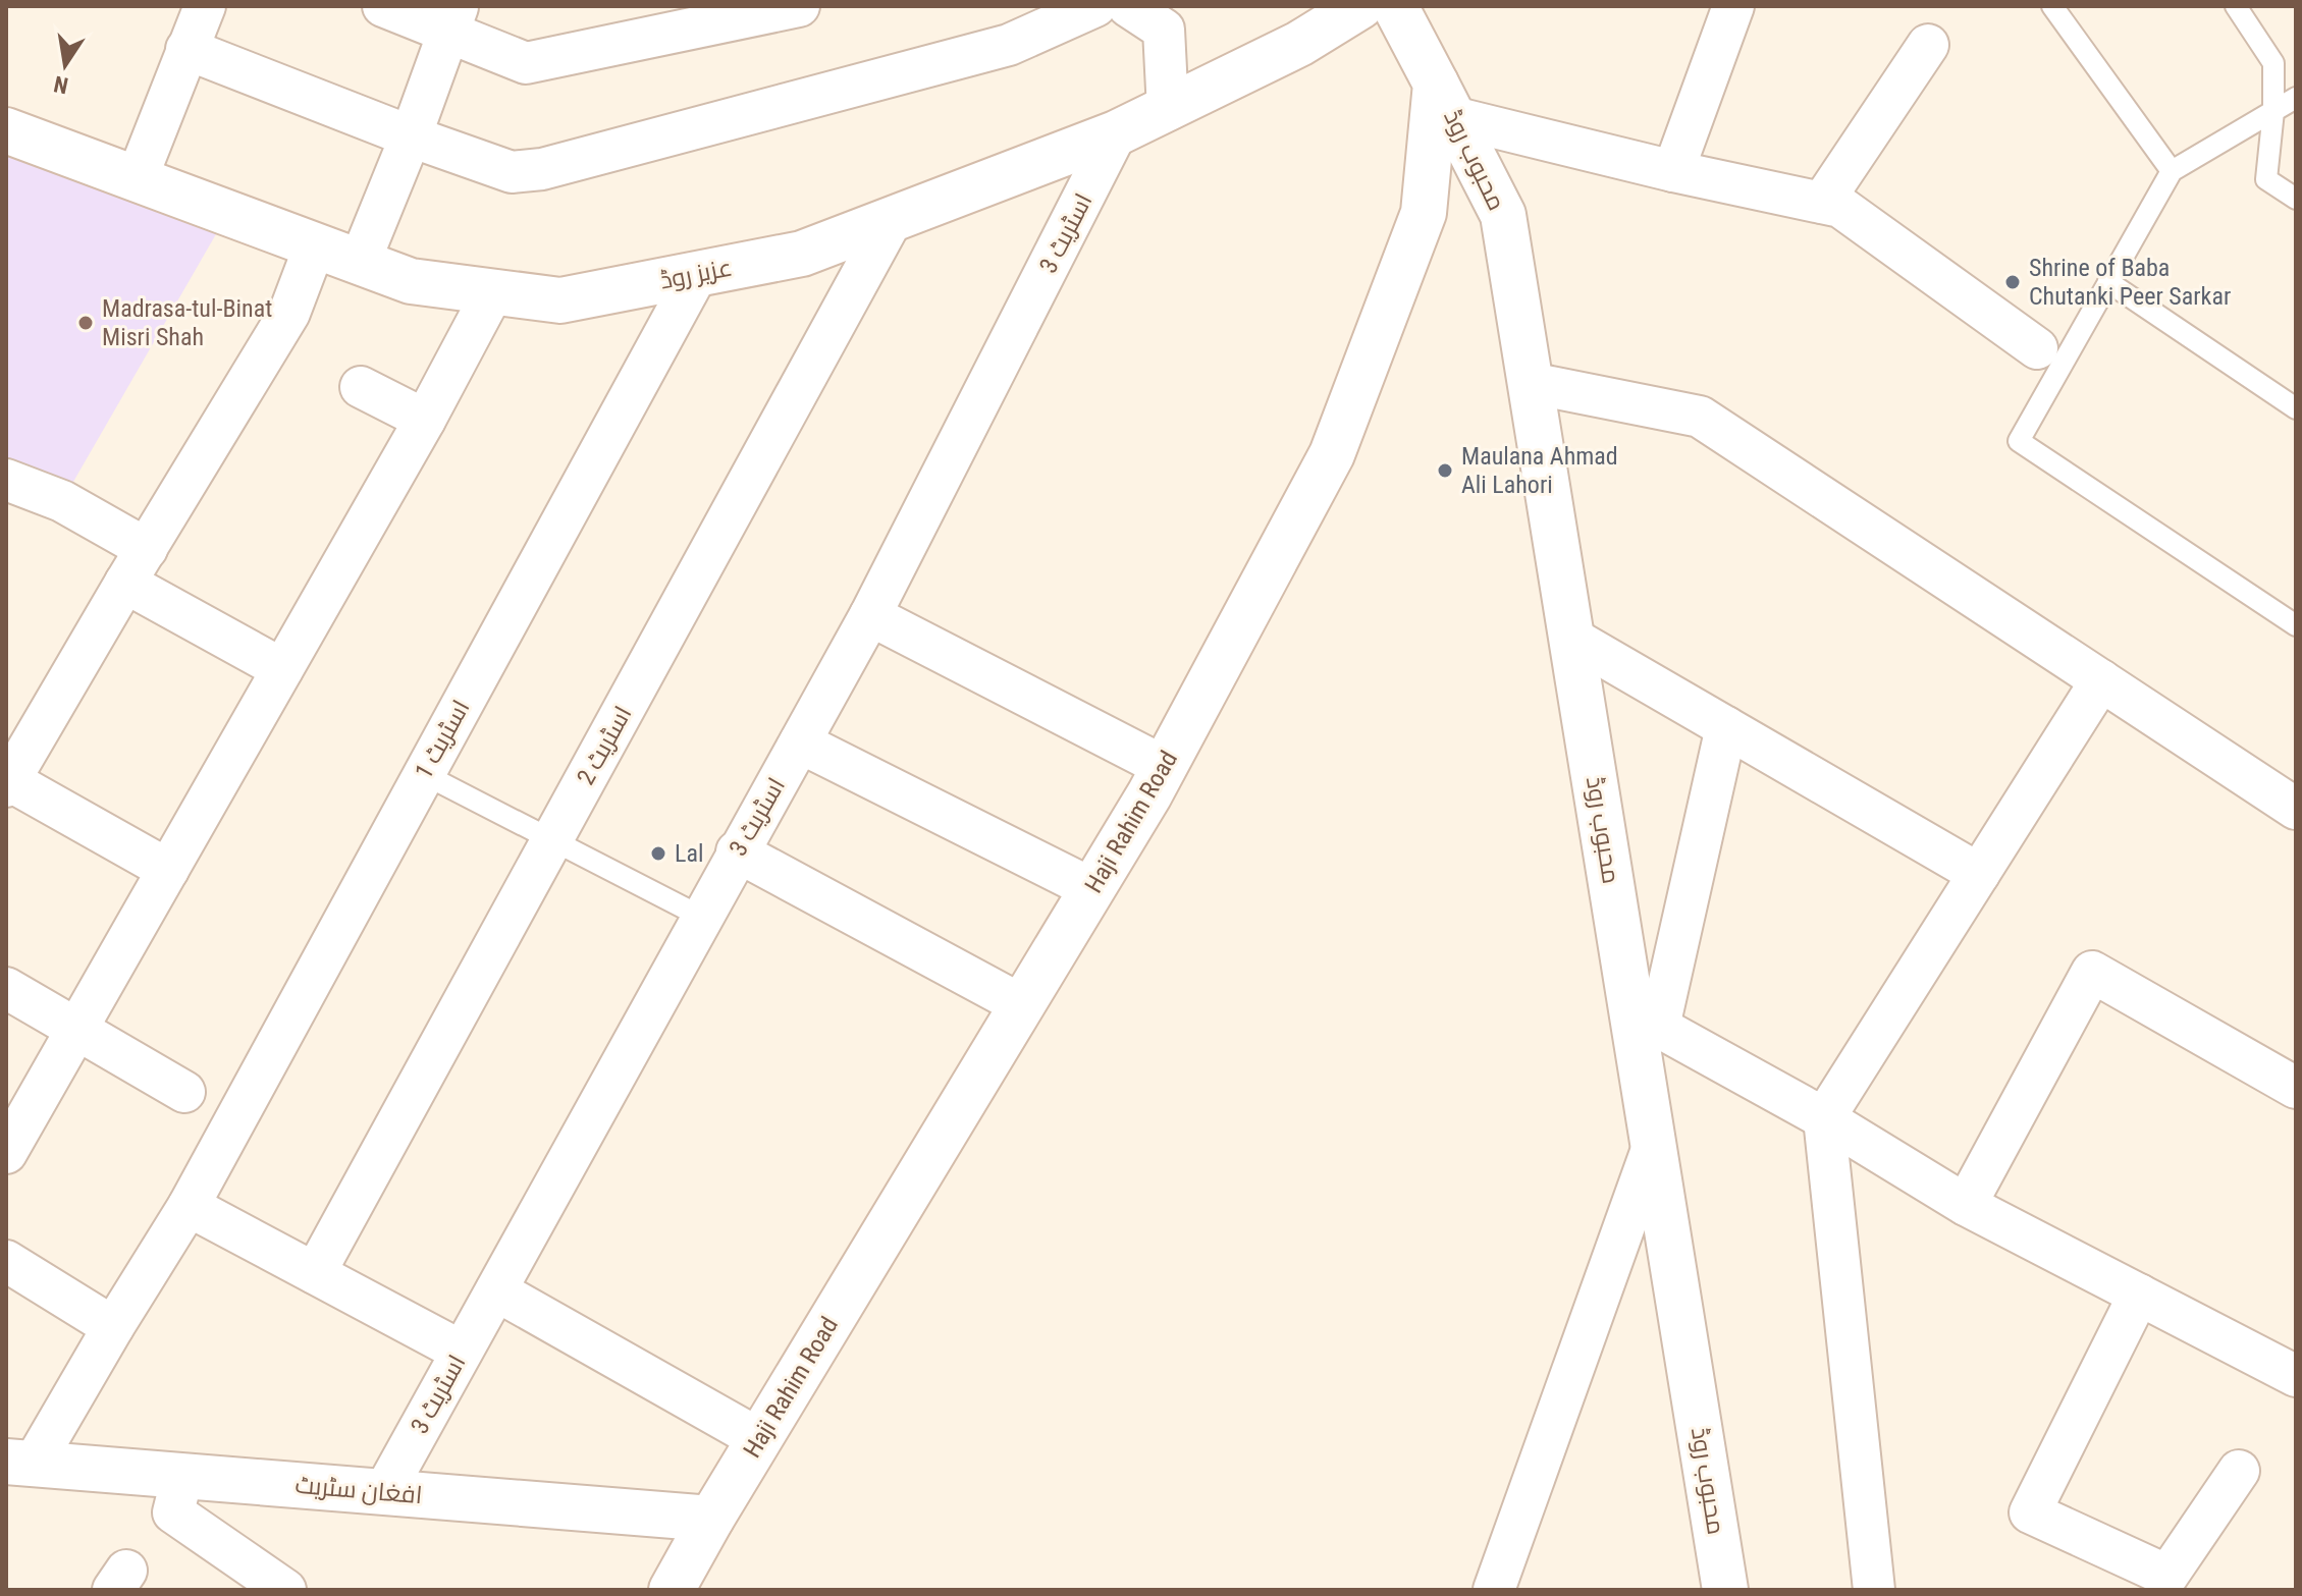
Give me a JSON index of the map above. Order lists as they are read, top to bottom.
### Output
{
  "streets": {
    "main road": [
      "محبوب روڈ",
      "عزیز روڈ",
      "Haji Rahim Road",
      "افغان سٹریٹ"
    ],
    "street": ["اسٹریٹ 3", "اسٹریٹ 1", "اسٹریٹ 2"]
  },
  "crossings": [
    ["محبوب روڈ", "Haji Rahim Road"],
    ["اسٹریٹ 3", "عزیز روڈ"],
    ["اسٹریٹ 3", "افغان سٹریٹ"],
    ["عزیز روڈ", "اسٹریٹ 1"],
    ["عزیز روڈ", "اسٹریٹ 2"],
    ["اسٹریٹ 1", "افغان سٹریٹ"],
    ["Haji Rahim Road", "افغان سٹریٹ"]
  ],
  "places": [
    "Shrine of Baba Chutanki Peer Sarkar",
    "Madrasa-tul-Binat Misri Shah",
    "Maulana Ahmad Ali Lahori",
    "Lal"
  ],
  "north": "bottom"
}
